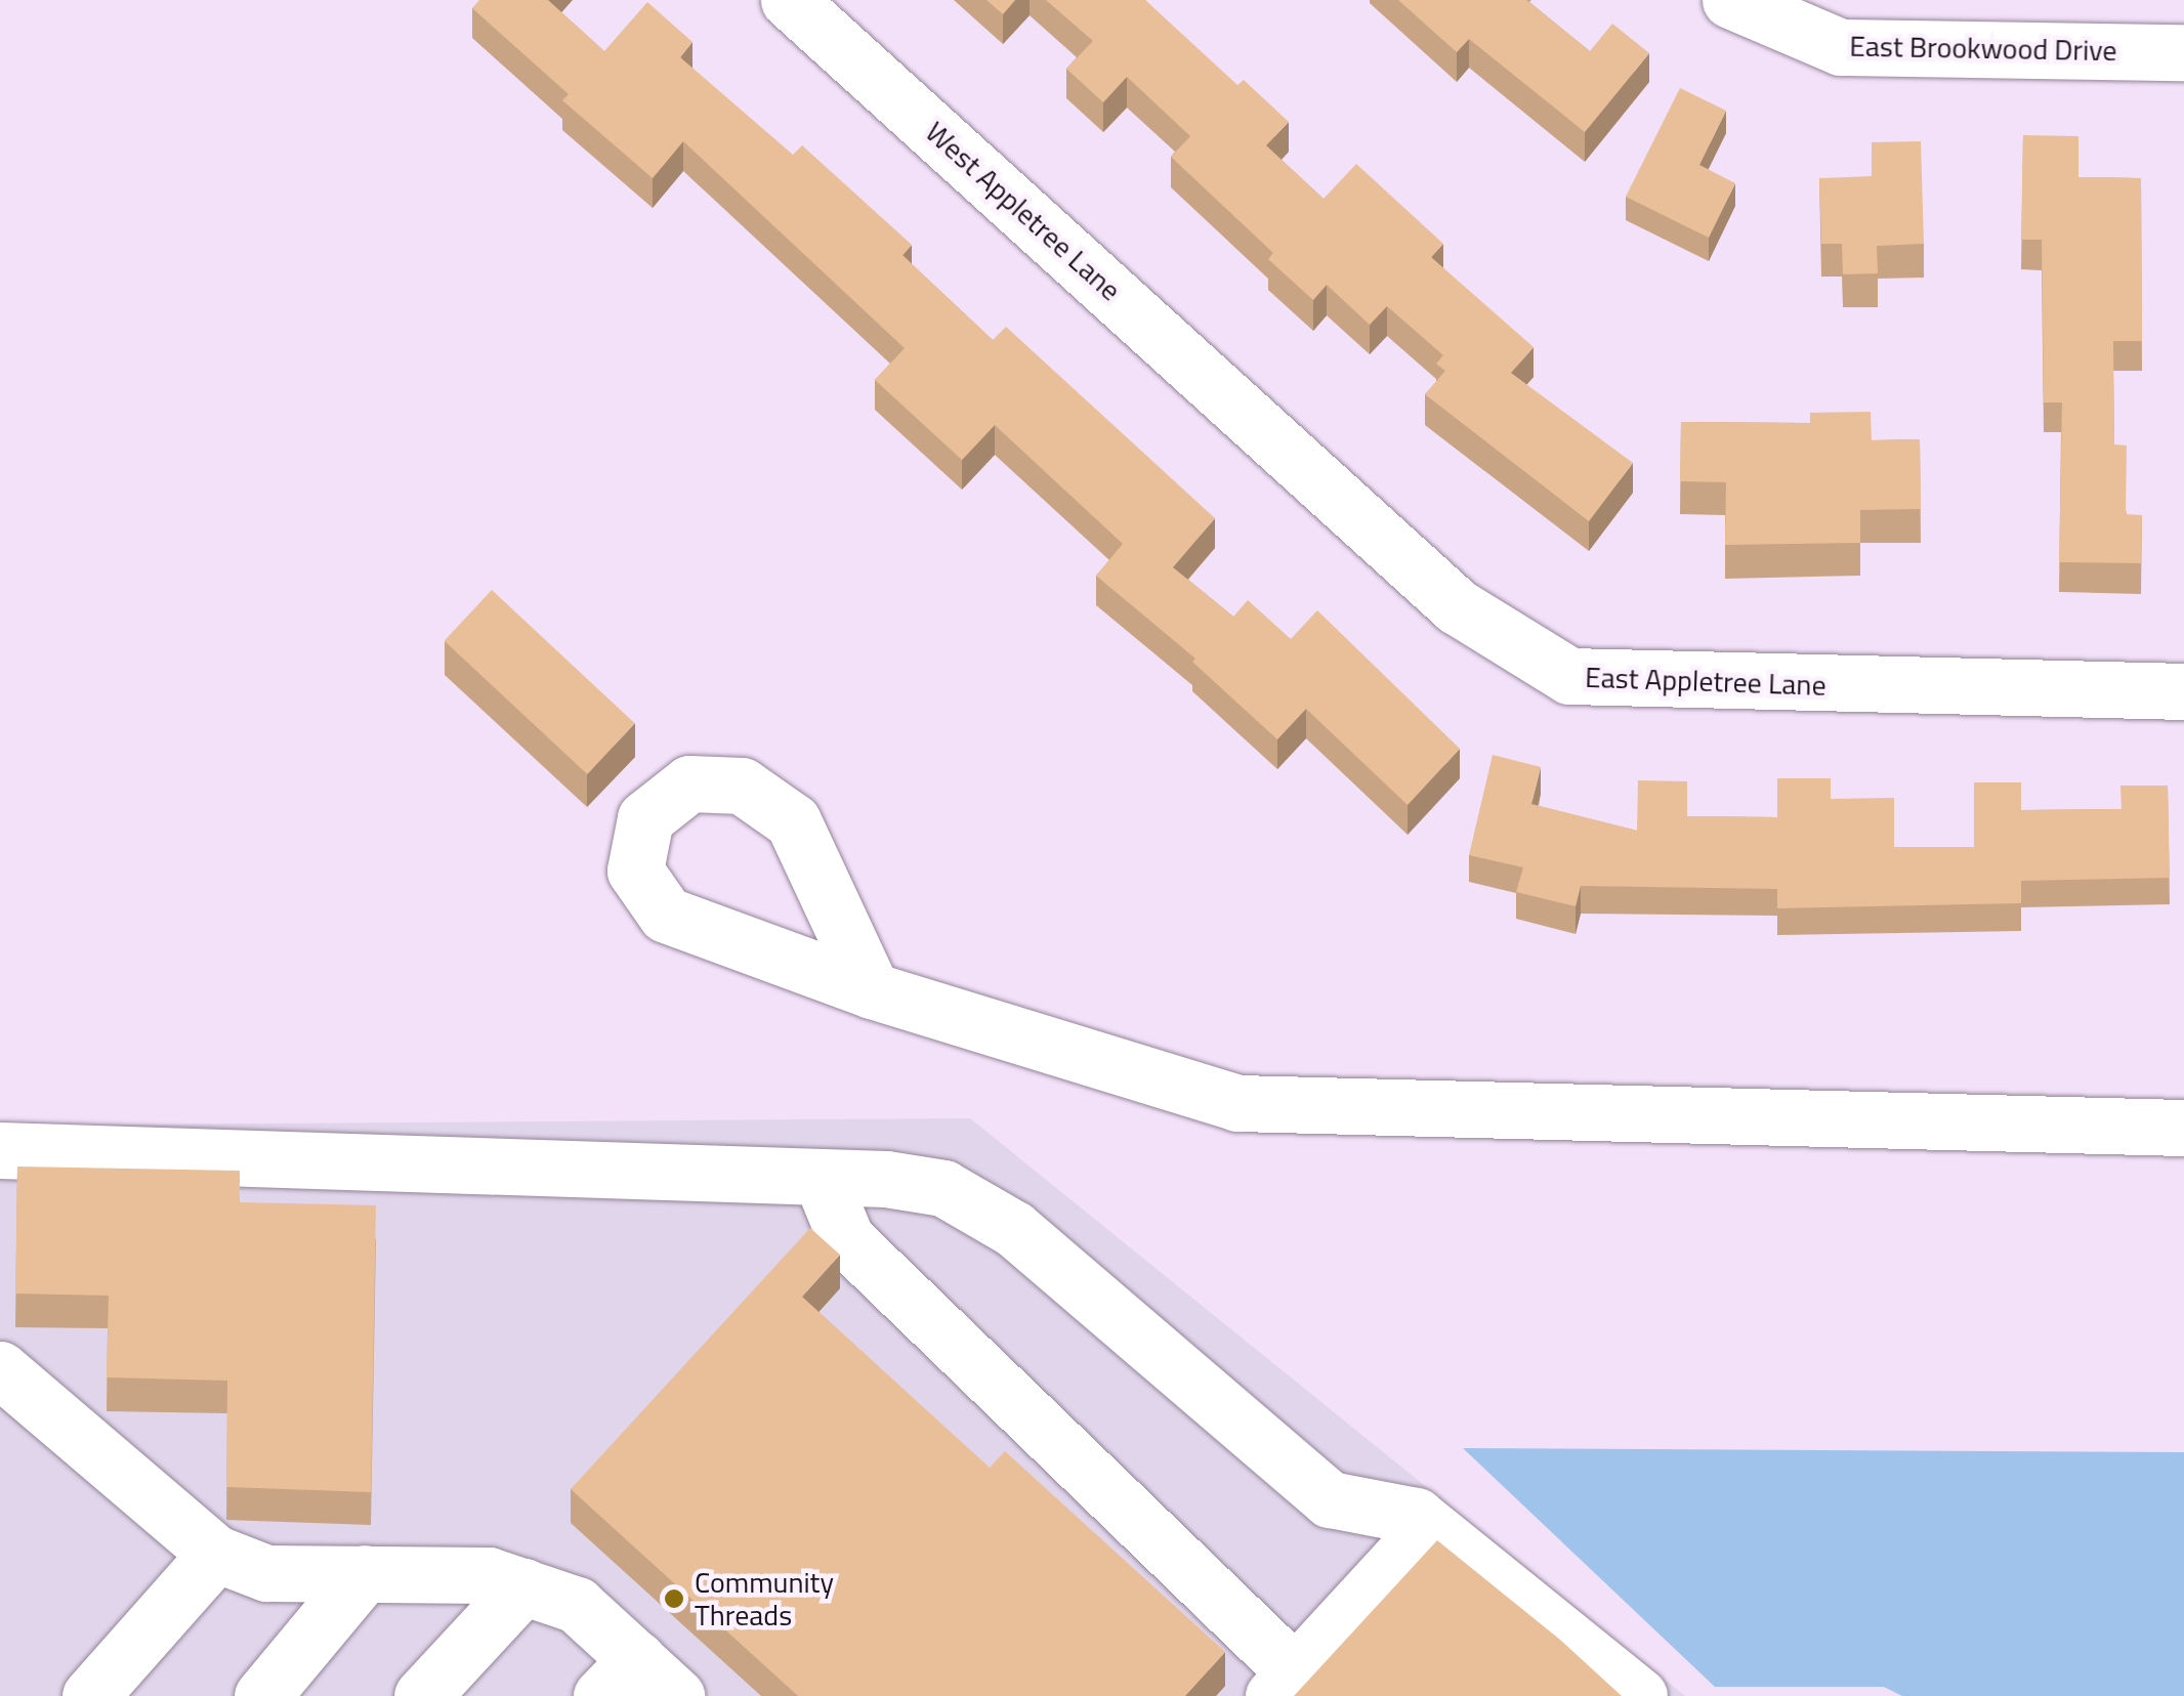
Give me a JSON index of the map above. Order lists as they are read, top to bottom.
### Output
{
  "streets": {
    "street": ["East Brookwood Drive", "West Appletree Lane", "East Appletree Lane"]
  },
  "crossings": [
    ["West Appletree Lane", "East Appletree Lane"]
  ],
  "places": ["Community Threads"]
}
